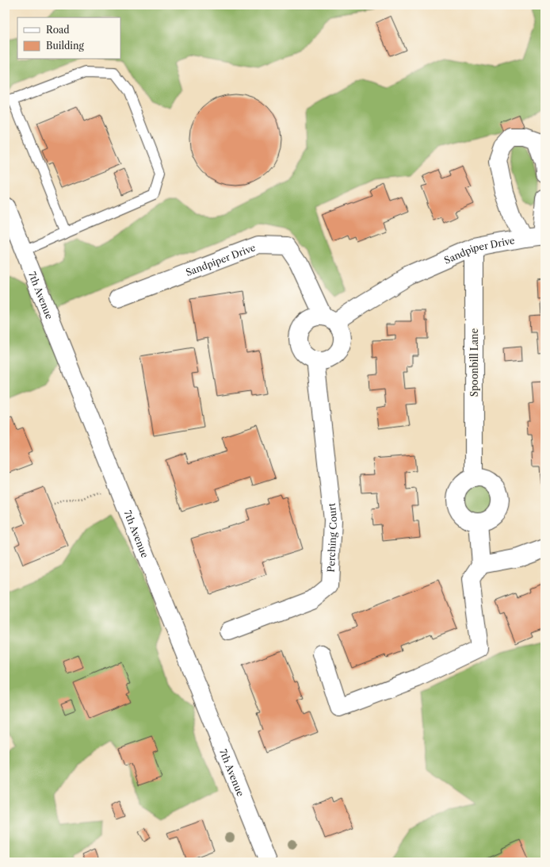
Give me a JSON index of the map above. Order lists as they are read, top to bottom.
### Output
{
  "streets": {
    "street": [
      "Sandpiper Drive",
      "7th Avenue",
      "Spoonbill Lane",
      "Perching Court"
    ]
  },
  "crossings": [
    ["Sandpiper Drive", "Spoonbill Lane"],
    ["Sandpiper Drive", "Perching Court"]
  ],
  "legend": ["Road", "Building"]
}
